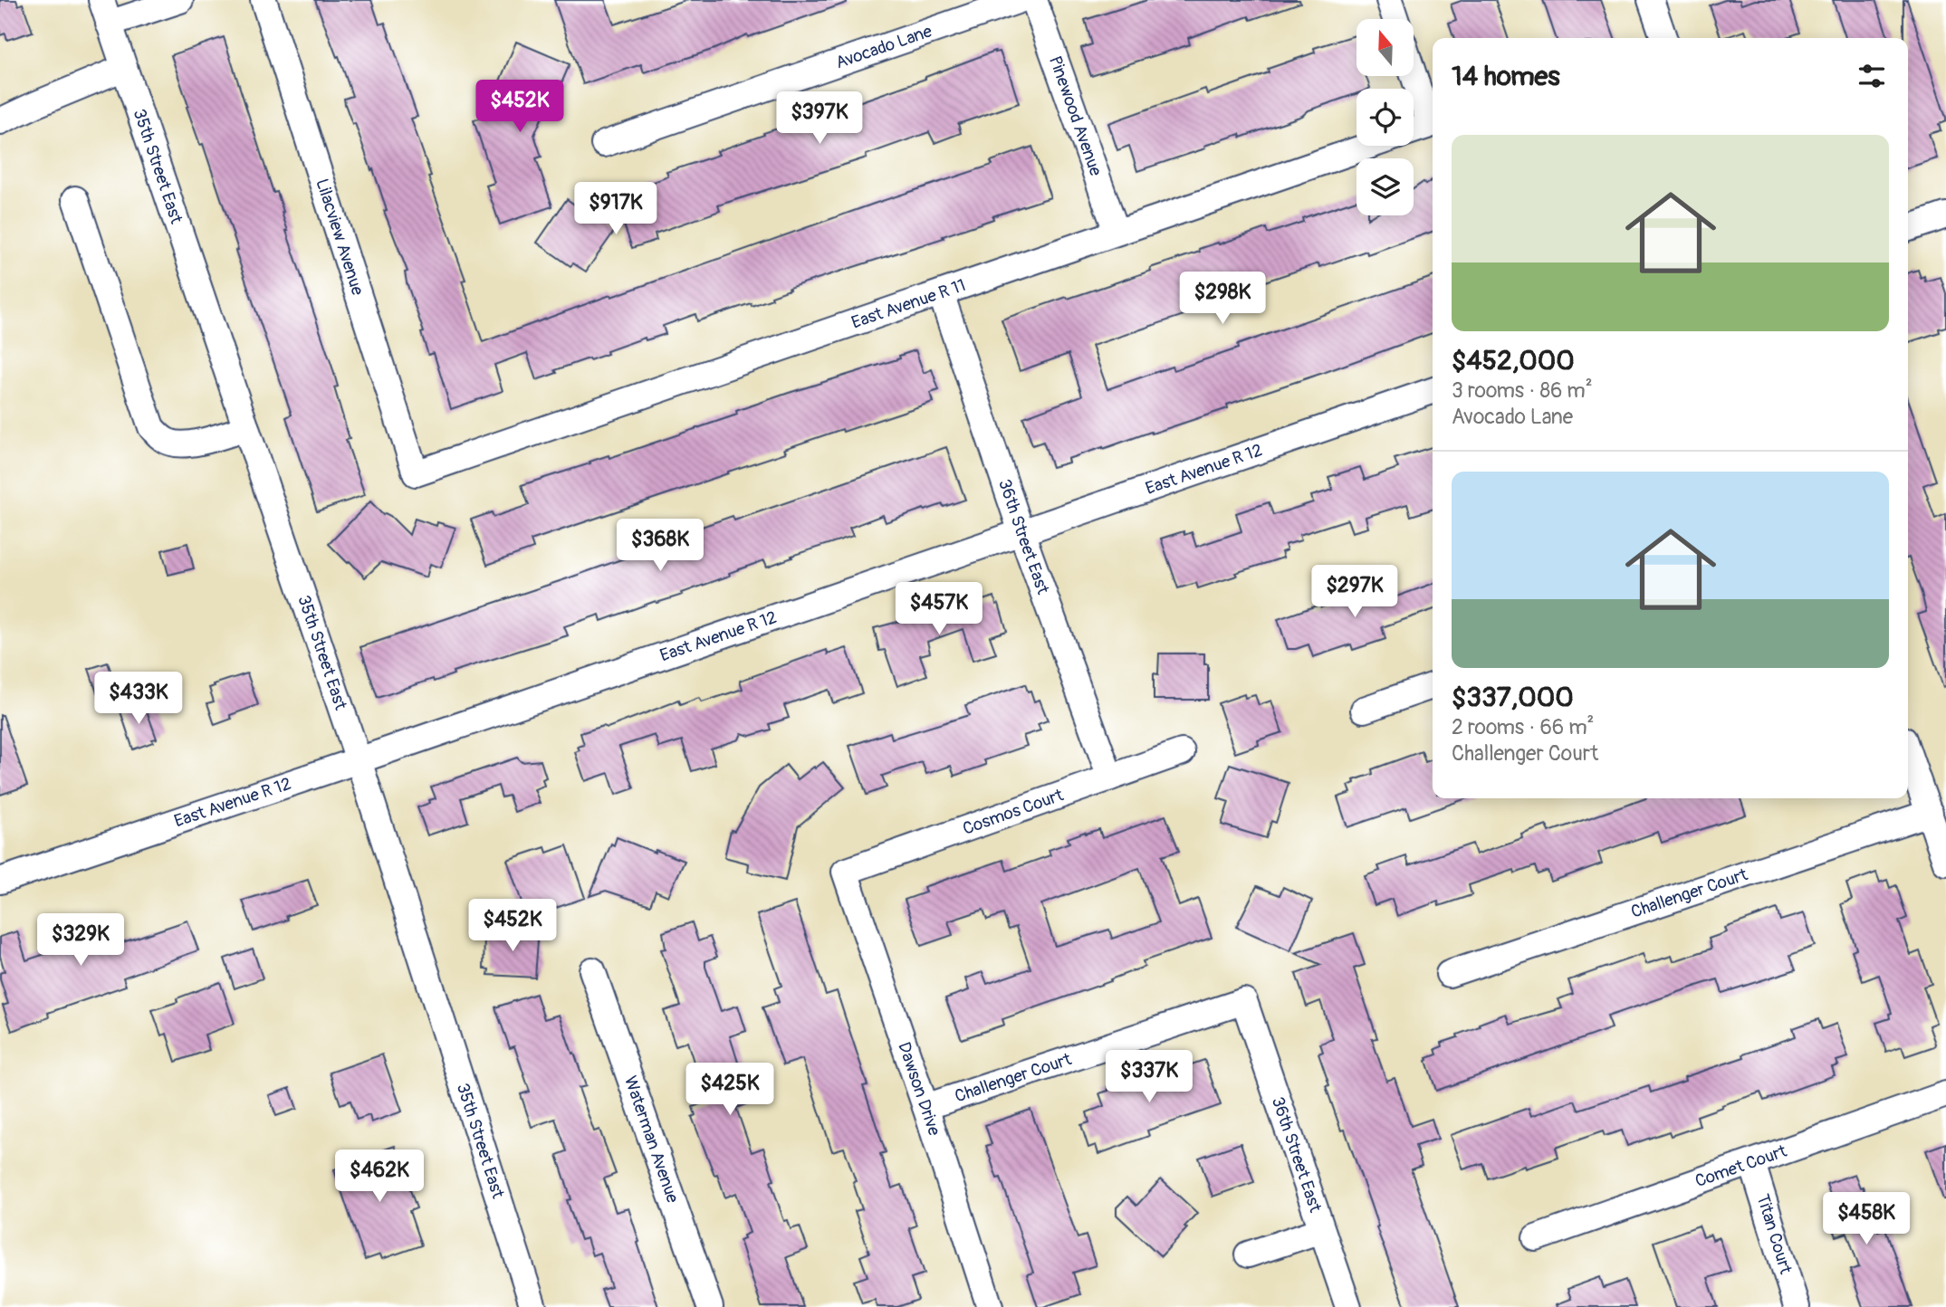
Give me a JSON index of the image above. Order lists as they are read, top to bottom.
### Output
{
  "streets": {
    "street": [
      "Avocado Lane",
      "Pinewood Avenue",
      "35th Street East",
      "Lilacview Avenue",
      "East Avenue R 11",
      "East Avenue R 12",
      "36th Street East",
      "Cosmos Court",
      "Challenger Court",
      "Dawson Drive",
      "Waterman Avenue",
      "Comet Court",
      "Titan Court"
    ]
  },
  "crossings": [
    ["Pinewood Avenue", "East Avenue R 11"],
    ["35th Street East", "East Avenue R 12"],
    ["Lilacview Avenue", "East Avenue R 11"],
    ["East Avenue R 11", "36th Street East"],
    ["East Avenue R 12", "36th Street East"],
    ["36th Street East", "Cosmos Court"],
    ["36th Street East", "Challenger Court"],
    ["Cosmos Court", "Dawson Drive"],
    ["Challenger Court", "Dawson Drive"],
    ["Comet Court", "Titan Court"]
  ],
  "north": "top",
  "page": {
    "heading": "14 homes",
    "price": [
      "$452K",
      "$397K",
      "$917K",
      "$298K",
      "$368K",
      "$297K",
      "$457K",
      "$433K",
      "$452K",
      "$329K",
      "$337K",
      "$425K",
      "$462K",
      "$458K"
    ],
    "list": [
      {
        "name": "$452,000",
        "note": "3 rooms · 86 m² · Avocado Lane"
      },
      {
        "name": "$337,000",
        "note": "2 rooms · 66 m² · Challenger Court"
      }
    ]
  }
}
